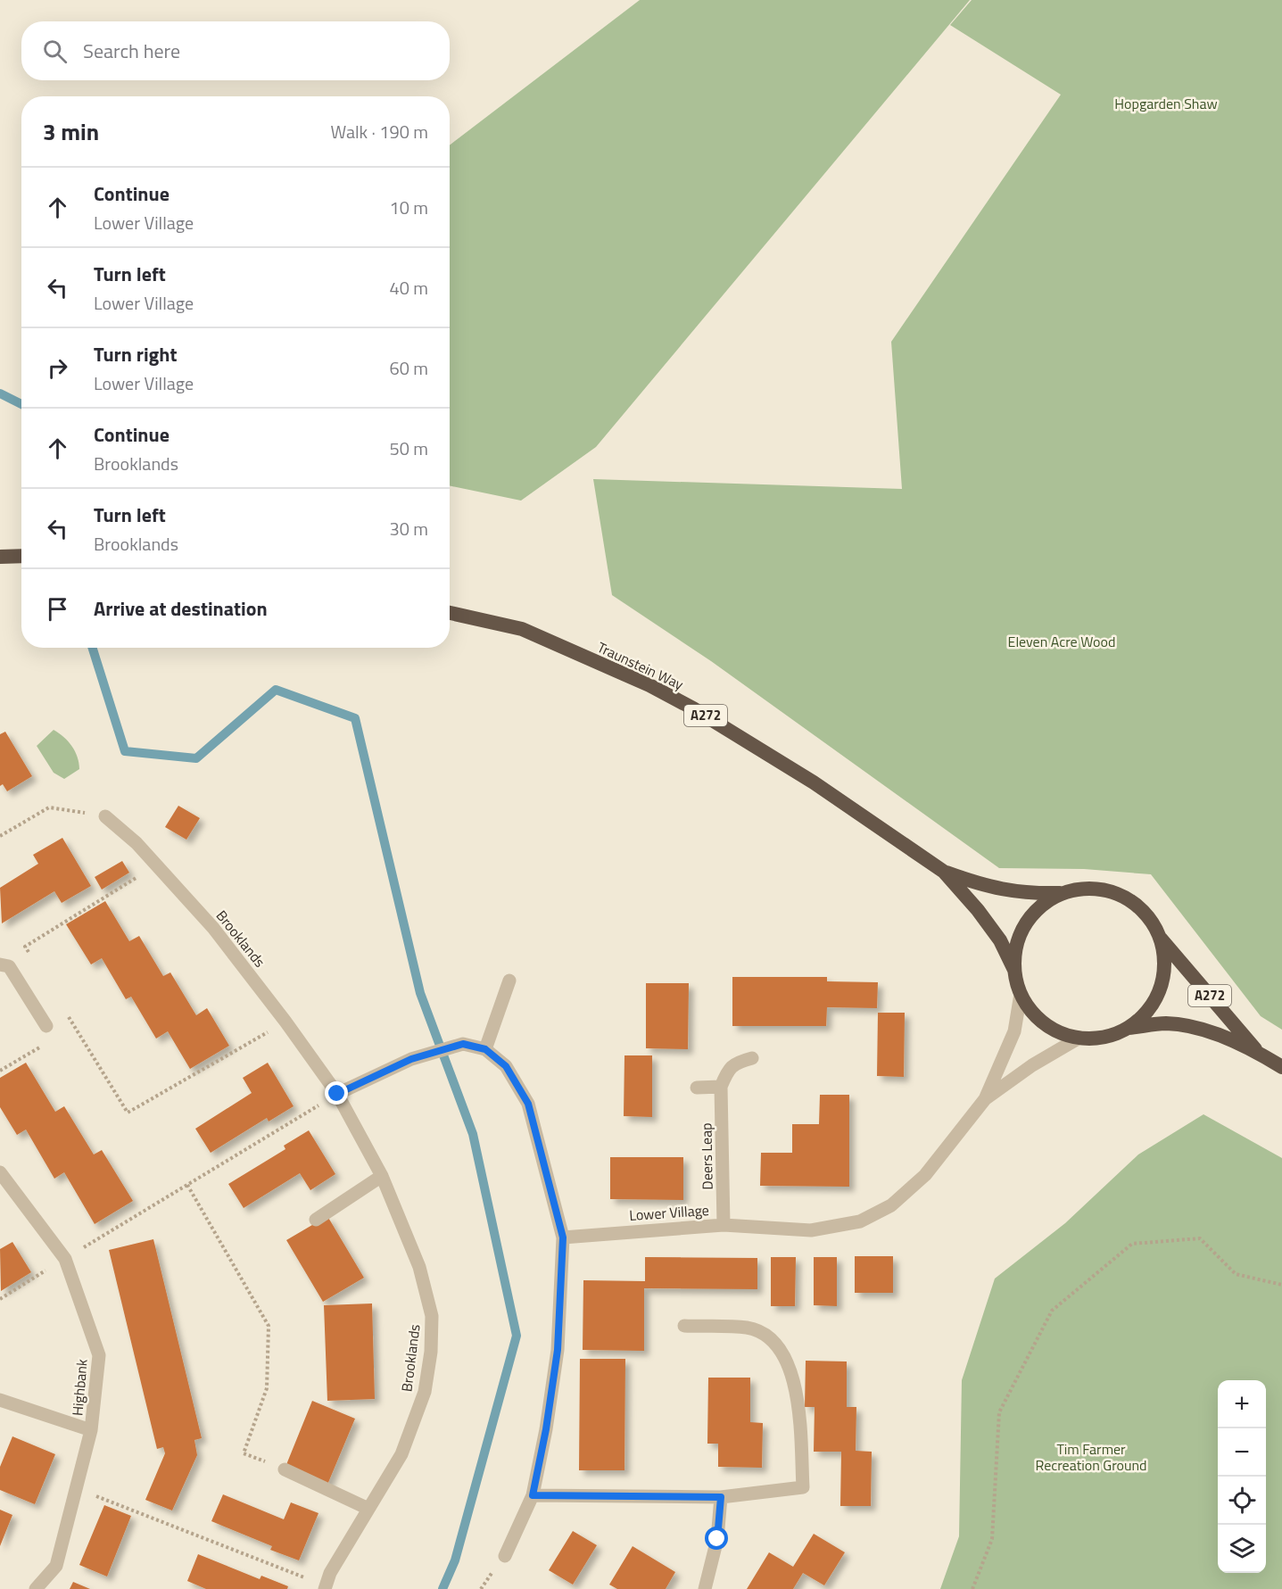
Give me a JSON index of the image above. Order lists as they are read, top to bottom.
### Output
{
  "streets": {
    "highway": ["Traunstein Way", "A272"],
    "street": [
      "Brooklands",
      "Deers Leap",
      "Lower Village",
      "Highbank"
    ]
  },
  "crossings": [
    ["Traunstein Way", "A272"],
    ["Traunstein Way", "Lower Village"],
    ["A272", "Lower Village"],
    ["Deers Leap", "Lower Village"]
  ],
  "parks": ["Hopgarden Shaw", "Eleven Acre Wood", "Tim Farmer Recreation Ground"],
  "page": {
    "search": "Search here",
    "heading": ["3 min", "Walk · 190 m"],
    "list": [
      ["Continue", "Lower Village", "10 m"],
      ["Turn left", "Lower Village", "40 m"],
      ["Turn right", "Lower Village", "60 m"],
      ["Continue", "Brooklands", "50 m"],
      ["Turn left", "Brooklands", "30 m"],
      "Arrive at destination"
    ],
    "map_buttons": ["+", "−"]
  }
}
